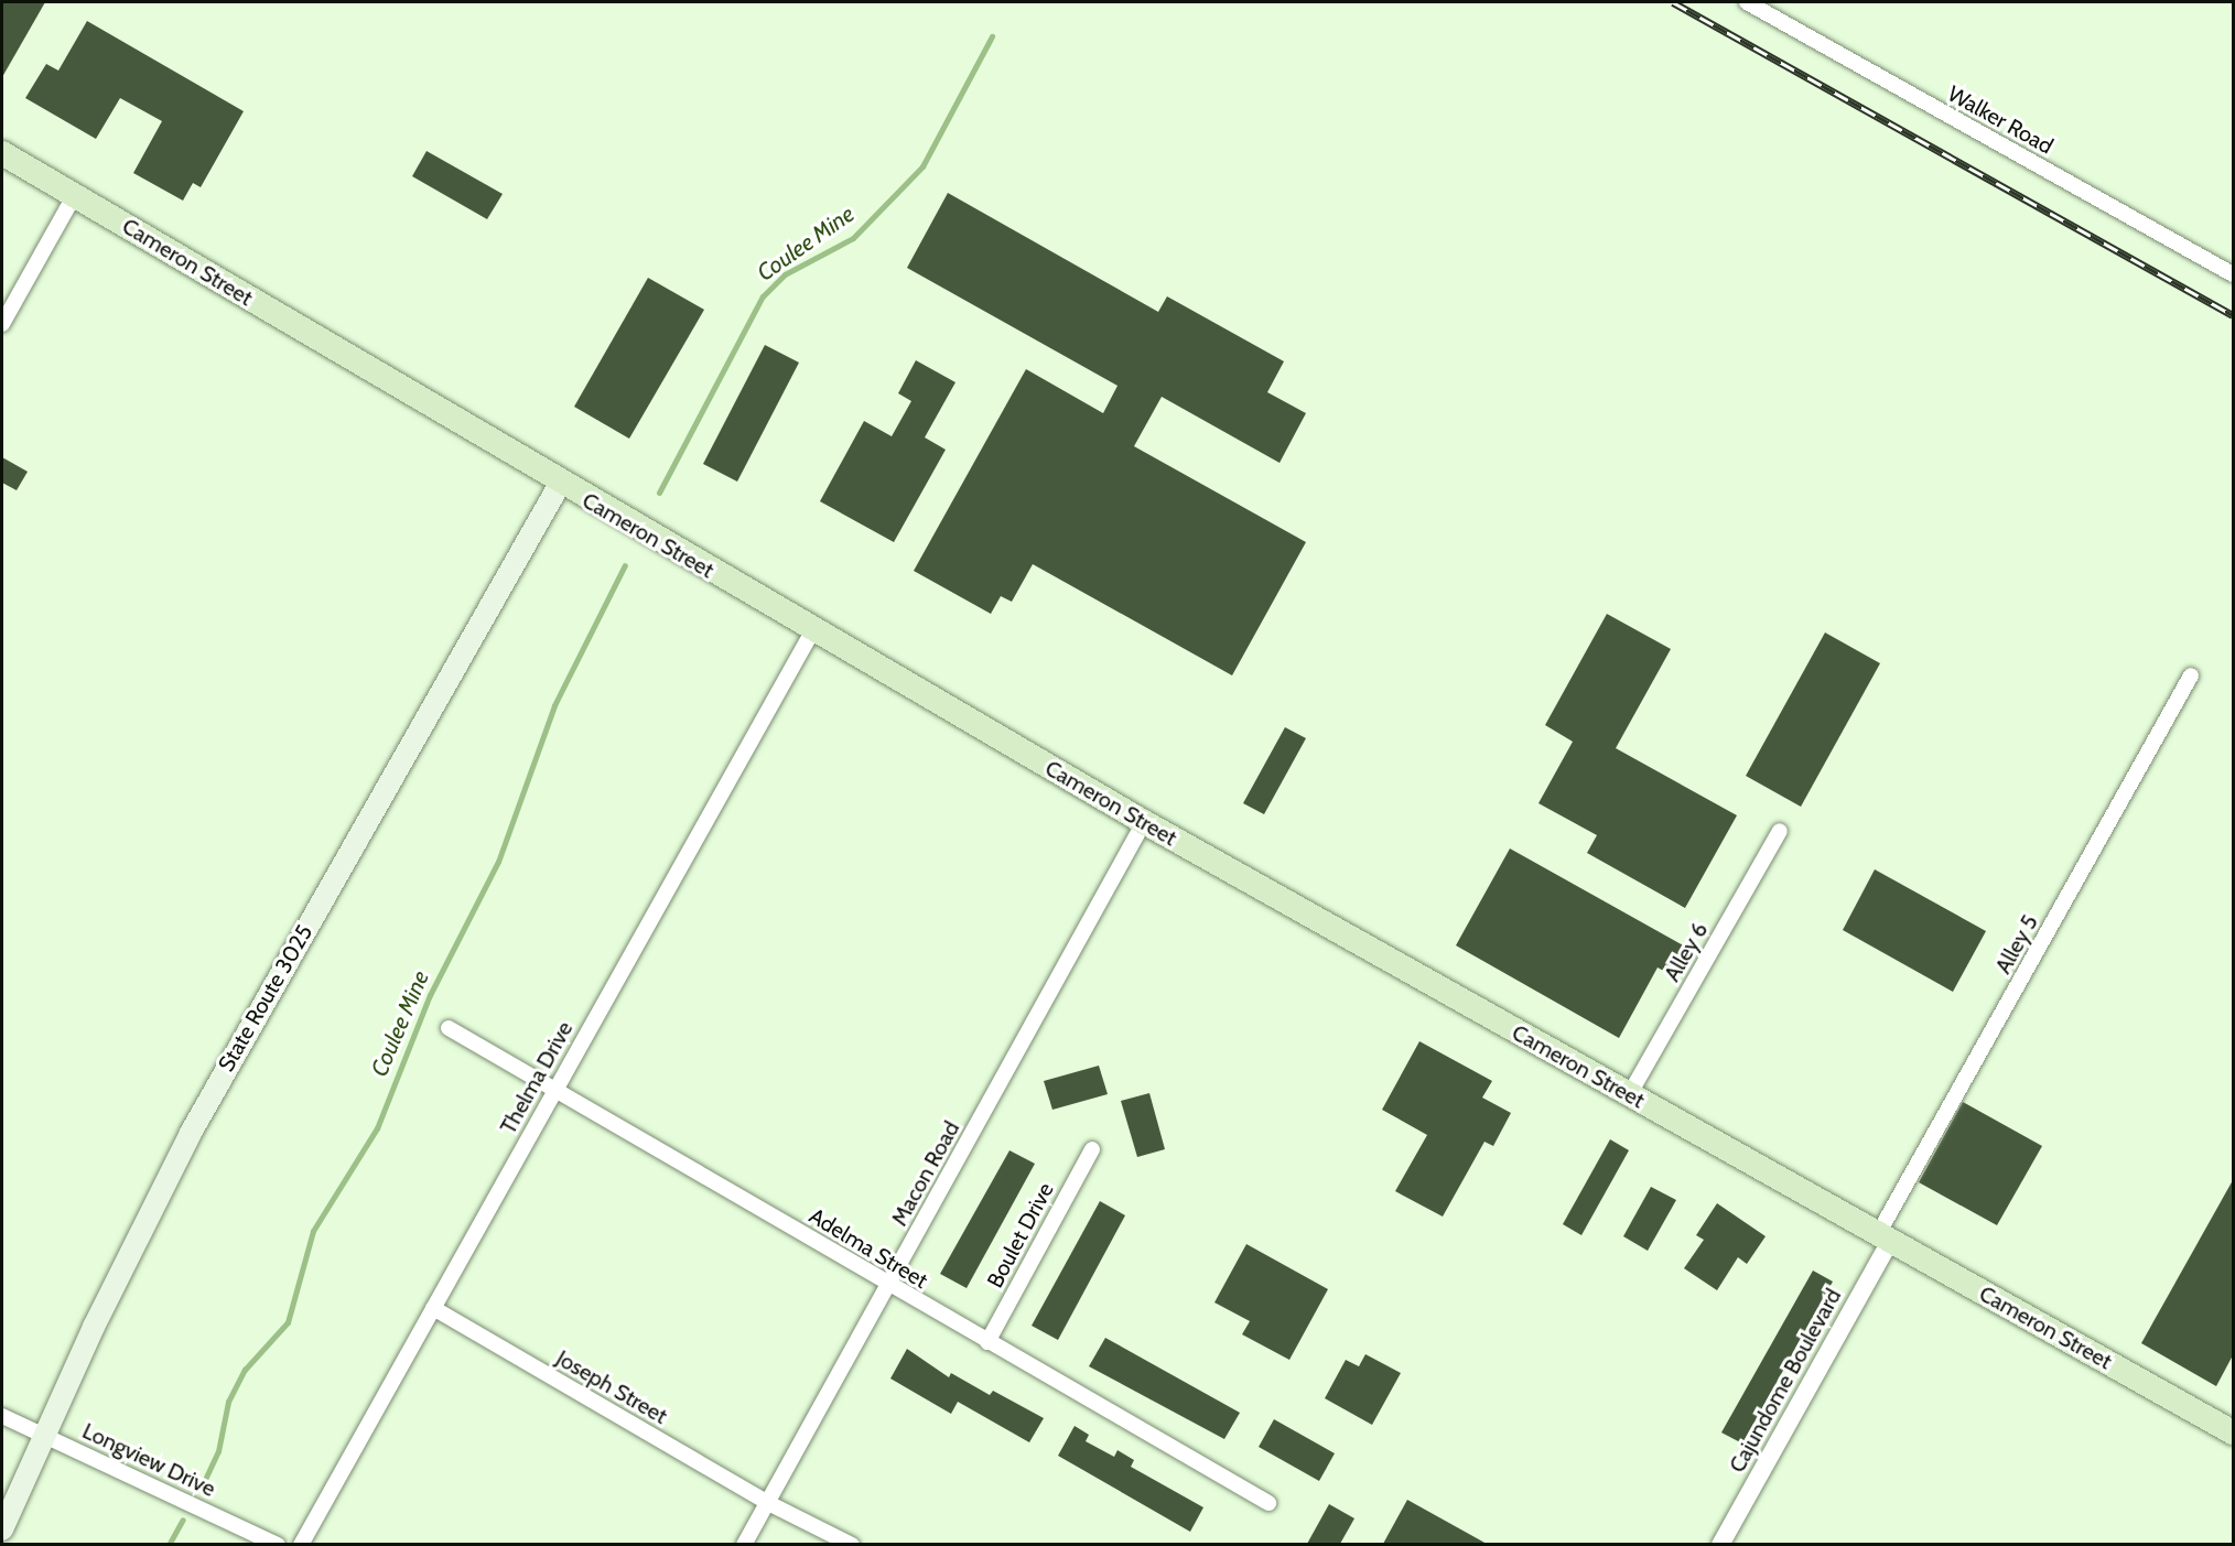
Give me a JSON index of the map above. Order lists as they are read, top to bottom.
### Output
{
  "streets": {
    "main road": ["Cameron Street", "State Route 3025"],
    "street": [
      "Walker Road",
      "Alley 5",
      "Alley 6",
      "Thelma Drive",
      "Macon Road",
      "Boulet Drive",
      "Adelma Street",
      "Cajundome Boulevard",
      "Joseph Street",
      "Longview Drive"
    ]
  },
  "crossings": [
    ["Cameron Street", "Alley 5"],
    ["Cameron Street", "Alley 6"],
    ["Cameron Street", "State Route 3025"],
    ["Cameron Street", "Thelma Drive"],
    ["Cameron Street", "Macon Road"],
    ["Cameron Street", "Cajundome Boulevard"],
    ["Alley 5", "Cajundome Boulevard"],
    ["State Route 3025", "Longview Drive"],
    ["Thelma Drive", "Adelma Street"],
    ["Thelma Drive", "Joseph Street"],
    ["Macon Road", "Adelma Street"],
    ["Macon Road", "Joseph Street"],
    ["Boulet Drive", "Adelma Street"]
  ],
  "water": ["Coulee Mine"]
}
